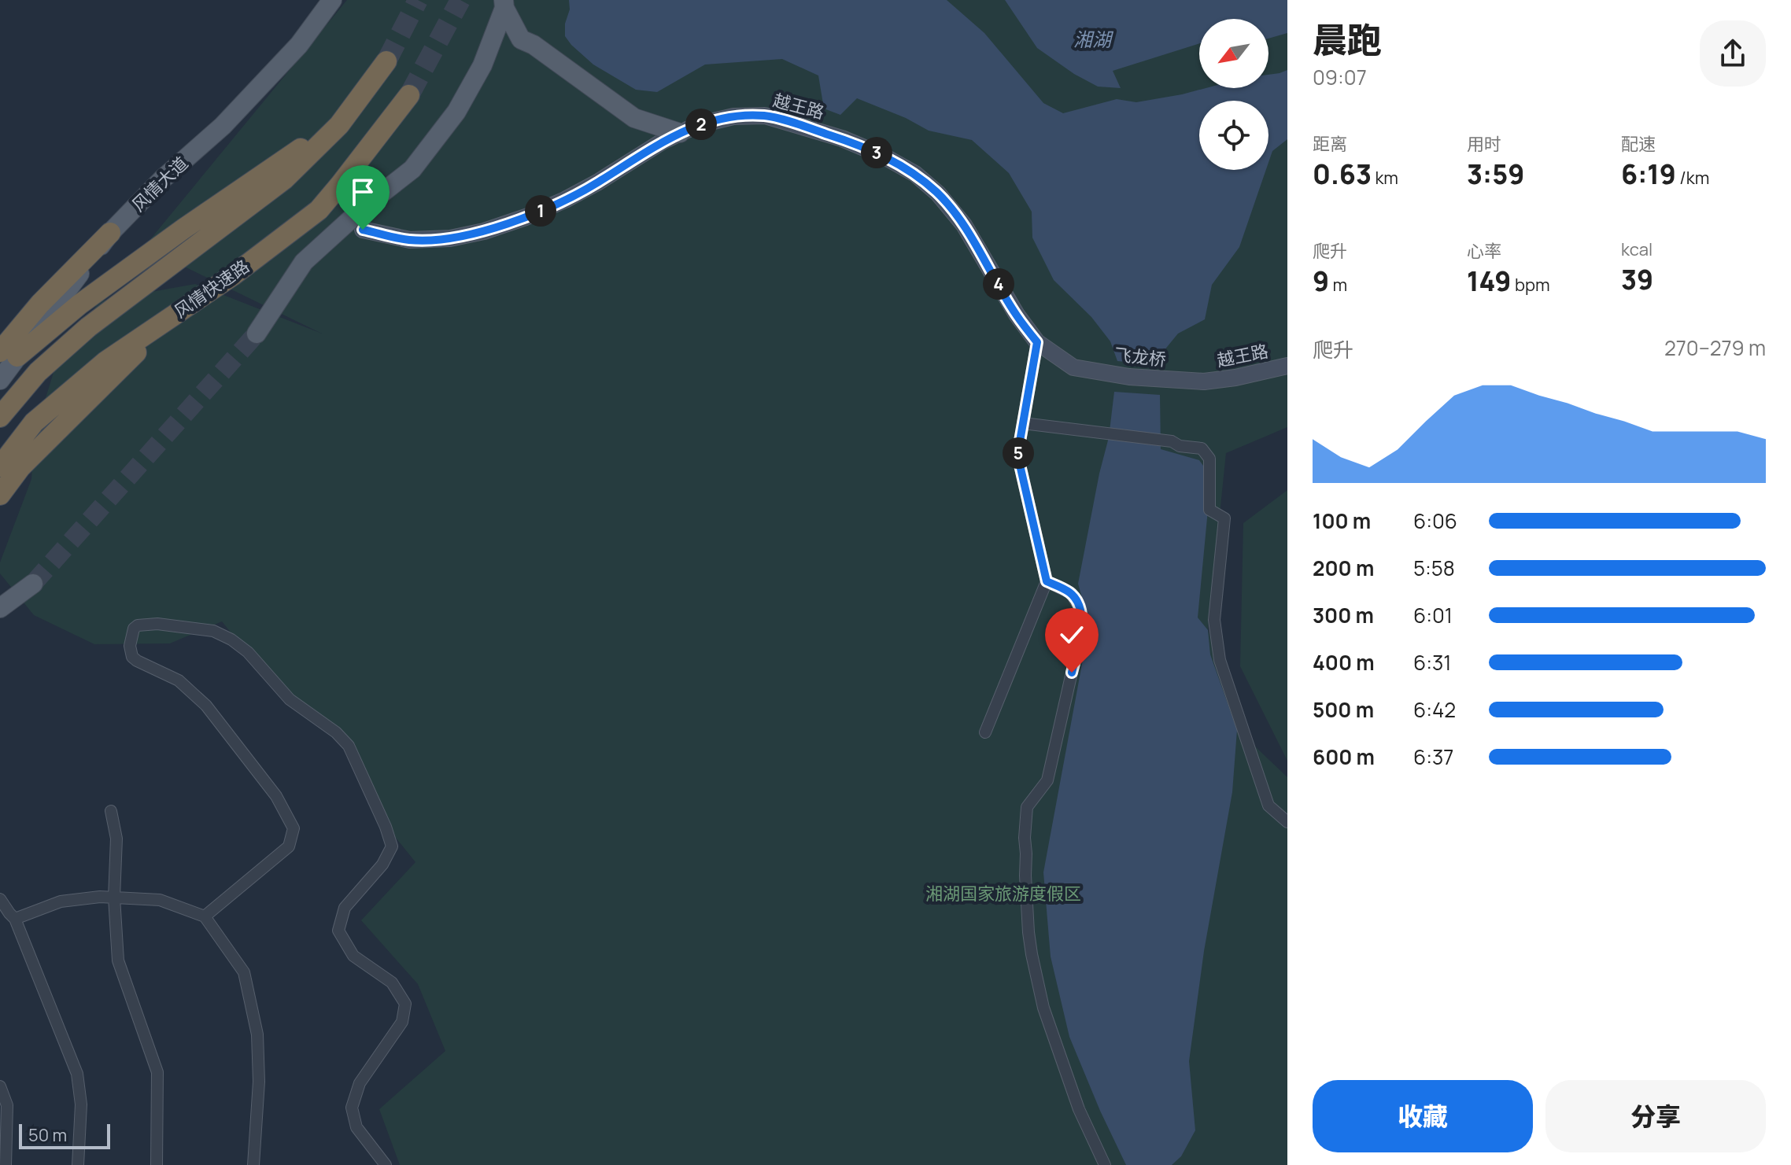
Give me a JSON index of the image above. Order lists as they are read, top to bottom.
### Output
{
  "streets": {
    "highway": ["风情快速路"],
    "main road": ["越王路", "风情大道", "飞龙桥"]
  },
  "crossings": [
    ["越王路", "飞龙桥"]
  ],
  "water": ["湘湖"],
  "parks": ["湘湖国家旅游度假区"],
  "scale_bar": "50 m",
  "north": "bottom left",
  "page": {
    "heading": ["晨跑", "09:07"],
    "stats": [
      ["距离", "0.63 km"],
      ["用时", "3:59"],
      ["配速", "6:19 /km"],
      ["爬升", "9 m"],
      ["心率", "149 bpm"],
      ["kcal", "39"]
    ],
    "pins": [
      "2",
      "3",
      "1",
      "4",
      "5"
    ],
    "chart": ["爬升", "270–279 m"],
    "list": [
      {
        "name": "100 m",
        "note": "6:06"
      },
      {
        "name": "200 m",
        "note": "5:58"
      },
      {
        "name": "300 m",
        "note": "6:01"
      },
      {
        "name": "400 m",
        "note": "6:31"
      },
      {
        "name": "500 m",
        "note": "6:42"
      },
      {
        "name": "600 m",
        "note": "6:37"
      }
    ],
    "buttons": ["收藏", "分享"],
    "scale": "50 m"
  }
}
